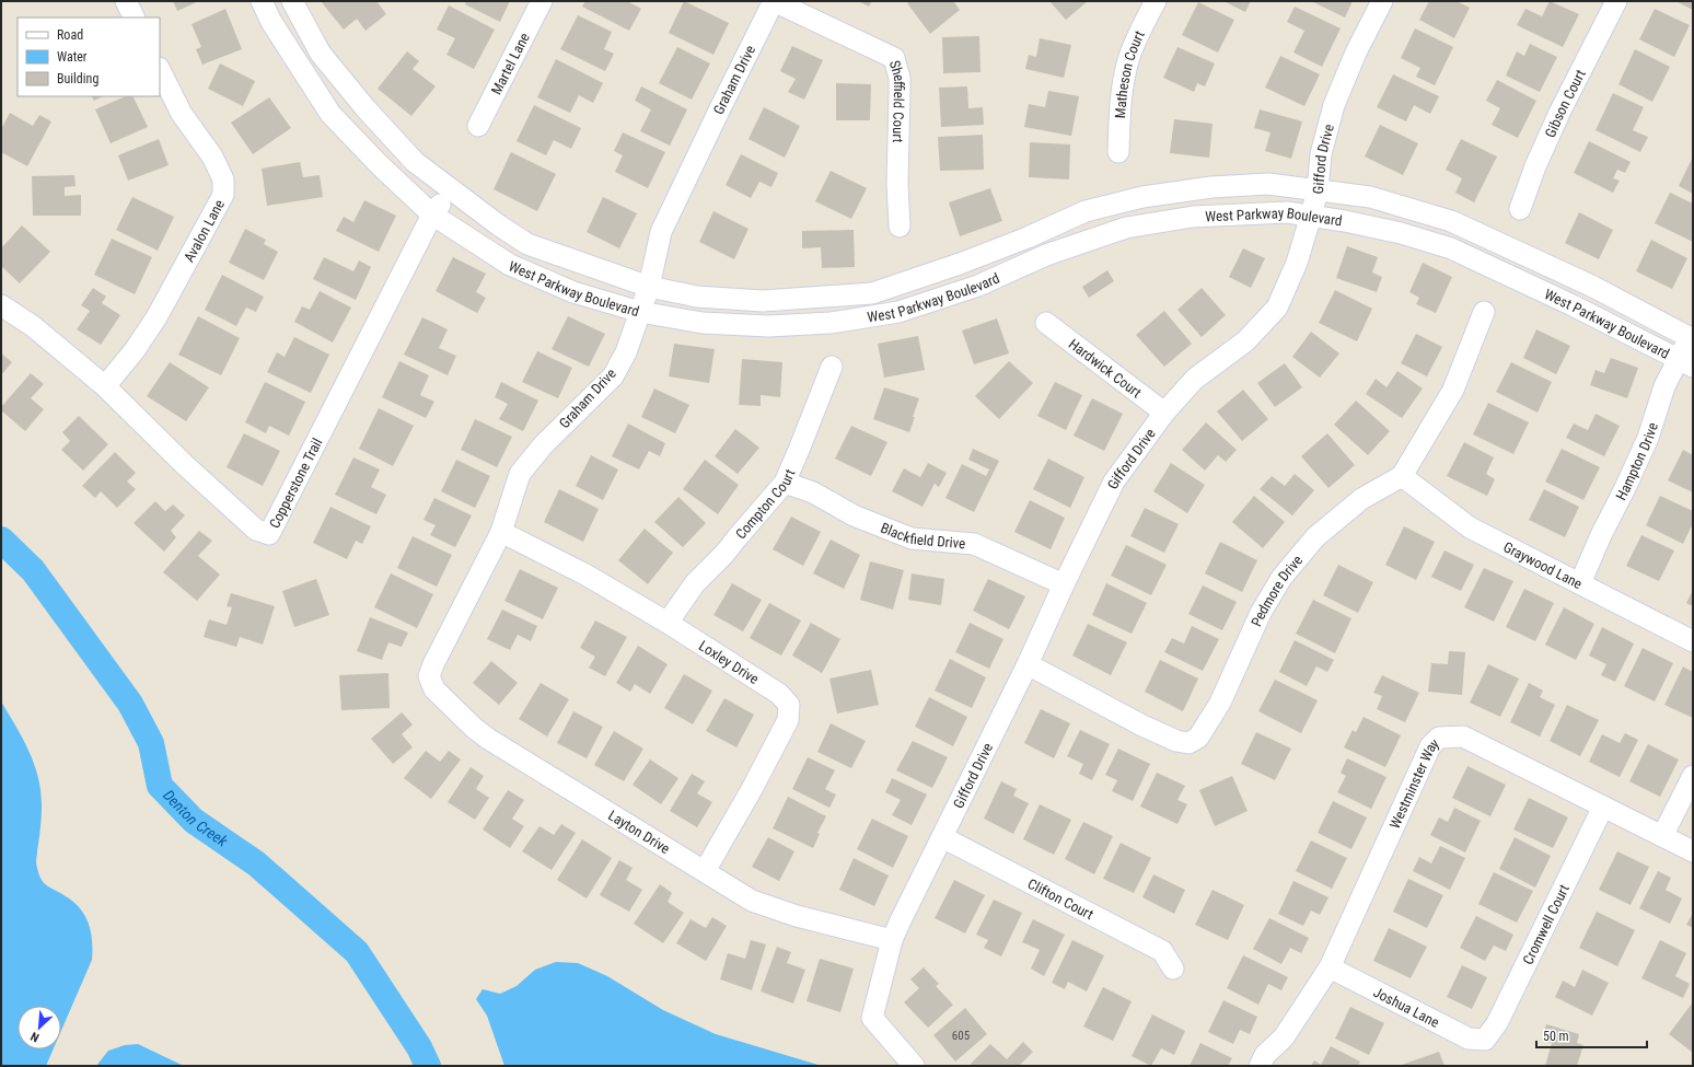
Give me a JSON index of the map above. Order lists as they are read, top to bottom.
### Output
{
  "streets": {
    "street": [
      "Martel Lane",
      "Matheson Court",
      "Graham Drive",
      "Sheffield Court",
      "Gibson Court",
      "Gifford Drive",
      "West Parkway Boulevard",
      "Avalon Lane",
      "Hardwick Court",
      "Hampton Drive",
      "Copperstone Trail",
      "Compton Court",
      "Blackfield Drive",
      "Graywood Lane",
      "Pedmore Drive",
      "Loxley Drive",
      "Westminster Way",
      "Layton Drive",
      "Clifton Court",
      "Cromwell Court",
      "Joshua Lane"
    ]
  },
  "crossings": [
    ["Graham Drive", "Sheffield Court"],
    ["Graham Drive", "West Parkway Boulevard"],
    ["Graham Drive", "Loxley Drive"],
    ["Graham Drive", "Layton Drive"],
    ["Gifford Drive", "West Parkway Boulevard"],
    ["Gifford Drive", "Hardwick Court"],
    ["Gifford Drive", "Blackfield Drive"],
    ["Gifford Drive", "Pedmore Drive"],
    ["Gifford Drive", "Layton Drive"],
    ["Gifford Drive", "Clifton Court"],
    ["West Parkway Boulevard", "Hampton Drive"],
    ["West Parkway Boulevard", "Copperstone Trail"],
    ["Avalon Lane", "Copperstone Trail"],
    ["Hampton Drive", "Graywood Lane"],
    ["Compton Court", "Blackfield Drive"],
    ["Compton Court", "Loxley Drive"],
    ["Graywood Lane", "Pedmore Drive"],
    ["Loxley Drive", "Layton Drive"],
    ["Westminster Way", "Cromwell Court"],
    ["Westminster Way", "Joshua Lane"],
    ["Cromwell Court", "Joshua Lane"]
  ],
  "water": ["Denton Creek"],
  "house_numbers": ["605"],
  "legend": ["Road", "Water", "Building"],
  "scale_bar": "50 m",
  "north": "bottom left"
}
